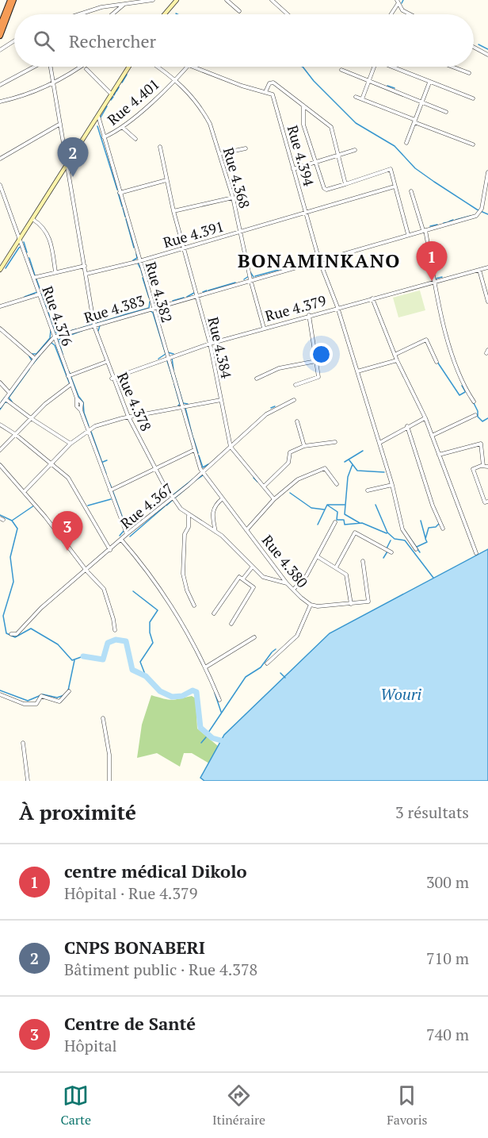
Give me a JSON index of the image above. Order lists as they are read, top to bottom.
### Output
{
  "streets": {
    "street": [
      "Rue 4.401",
      "Rue 4.394",
      "Rue 4.368",
      "Rue 4.391",
      "Rue 4.382",
      "Rue 4.379",
      "Rue 4.383",
      "Rue 4.376",
      "Rue 4.384",
      "Rue 4.378",
      "Rue 4.367",
      "Rue 4.380"
    ]
  },
  "crossings": [
    ["Rue 4.401", "Rue 4.368"],
    ["Rue 4.401", "Rue 4.382"],
    ["Rue 4.394", "Rue 4.391"],
    ["Rue 4.394", "Rue 4.379"],
    ["Rue 4.394", "Rue 4.383"],
    ["Rue 4.368", "Rue 4.391"],
    ["Rue 4.368", "Rue 4.379"],
    ["Rue 4.368", "Rue 4.383"],
    ["Rue 4.391", "Rue 4.382"],
    ["Rue 4.391", "Rue 4.384"],
    ["Rue 4.391", "Rue 4.378"],
    ["Rue 4.382", "Rue 4.379"],
    ["Rue 4.382", "Rue 4.383"],
    ["Rue 4.382", "Rue 4.367"],
    ["Rue 4.382", "Rue 4.380"],
    ["Rue 4.379", "Rue 4.384"],
    ["Rue 4.379", "Rue 4.378"],
    ["Rue 4.383", "Rue 4.376"],
    ["Rue 4.383", "Rue 4.384"],
    ["Rue 4.383", "Rue 4.378"],
    ["Rue 4.384", "Rue 4.367"],
    ["Rue 4.378", "Rue 4.367"],
    ["Rue 4.378", "Rue 4.380"],
    ["Rue 4.367", "Rue 4.380"]
  ],
  "districts": ["BONAMINKANO"],
  "water": ["Wouri"],
  "page": {
    "search": "Rechercher",
    "pins": ["2", "1", "3"],
    "heading": ["À proximité", "3 résultats"],
    "list": [
      {
        "mark": "1",
        "name": "centre médical Dikolo",
        "note": "Hôpital · Rue 4.379",
        "value": "300 m"
      },
      {
        "mark": "2",
        "name": "CNPS BONABERI",
        "note": "Bâtiment public · Rue 4.378",
        "value": "710 m"
      },
      {
        "mark": "3",
        "name": "Centre de Santé",
        "note": "Hôpital",
        "value": "740 m"
      }
    ],
    "nav": ["Carte", "Itinéraire", "Favoris"]
  }
}
